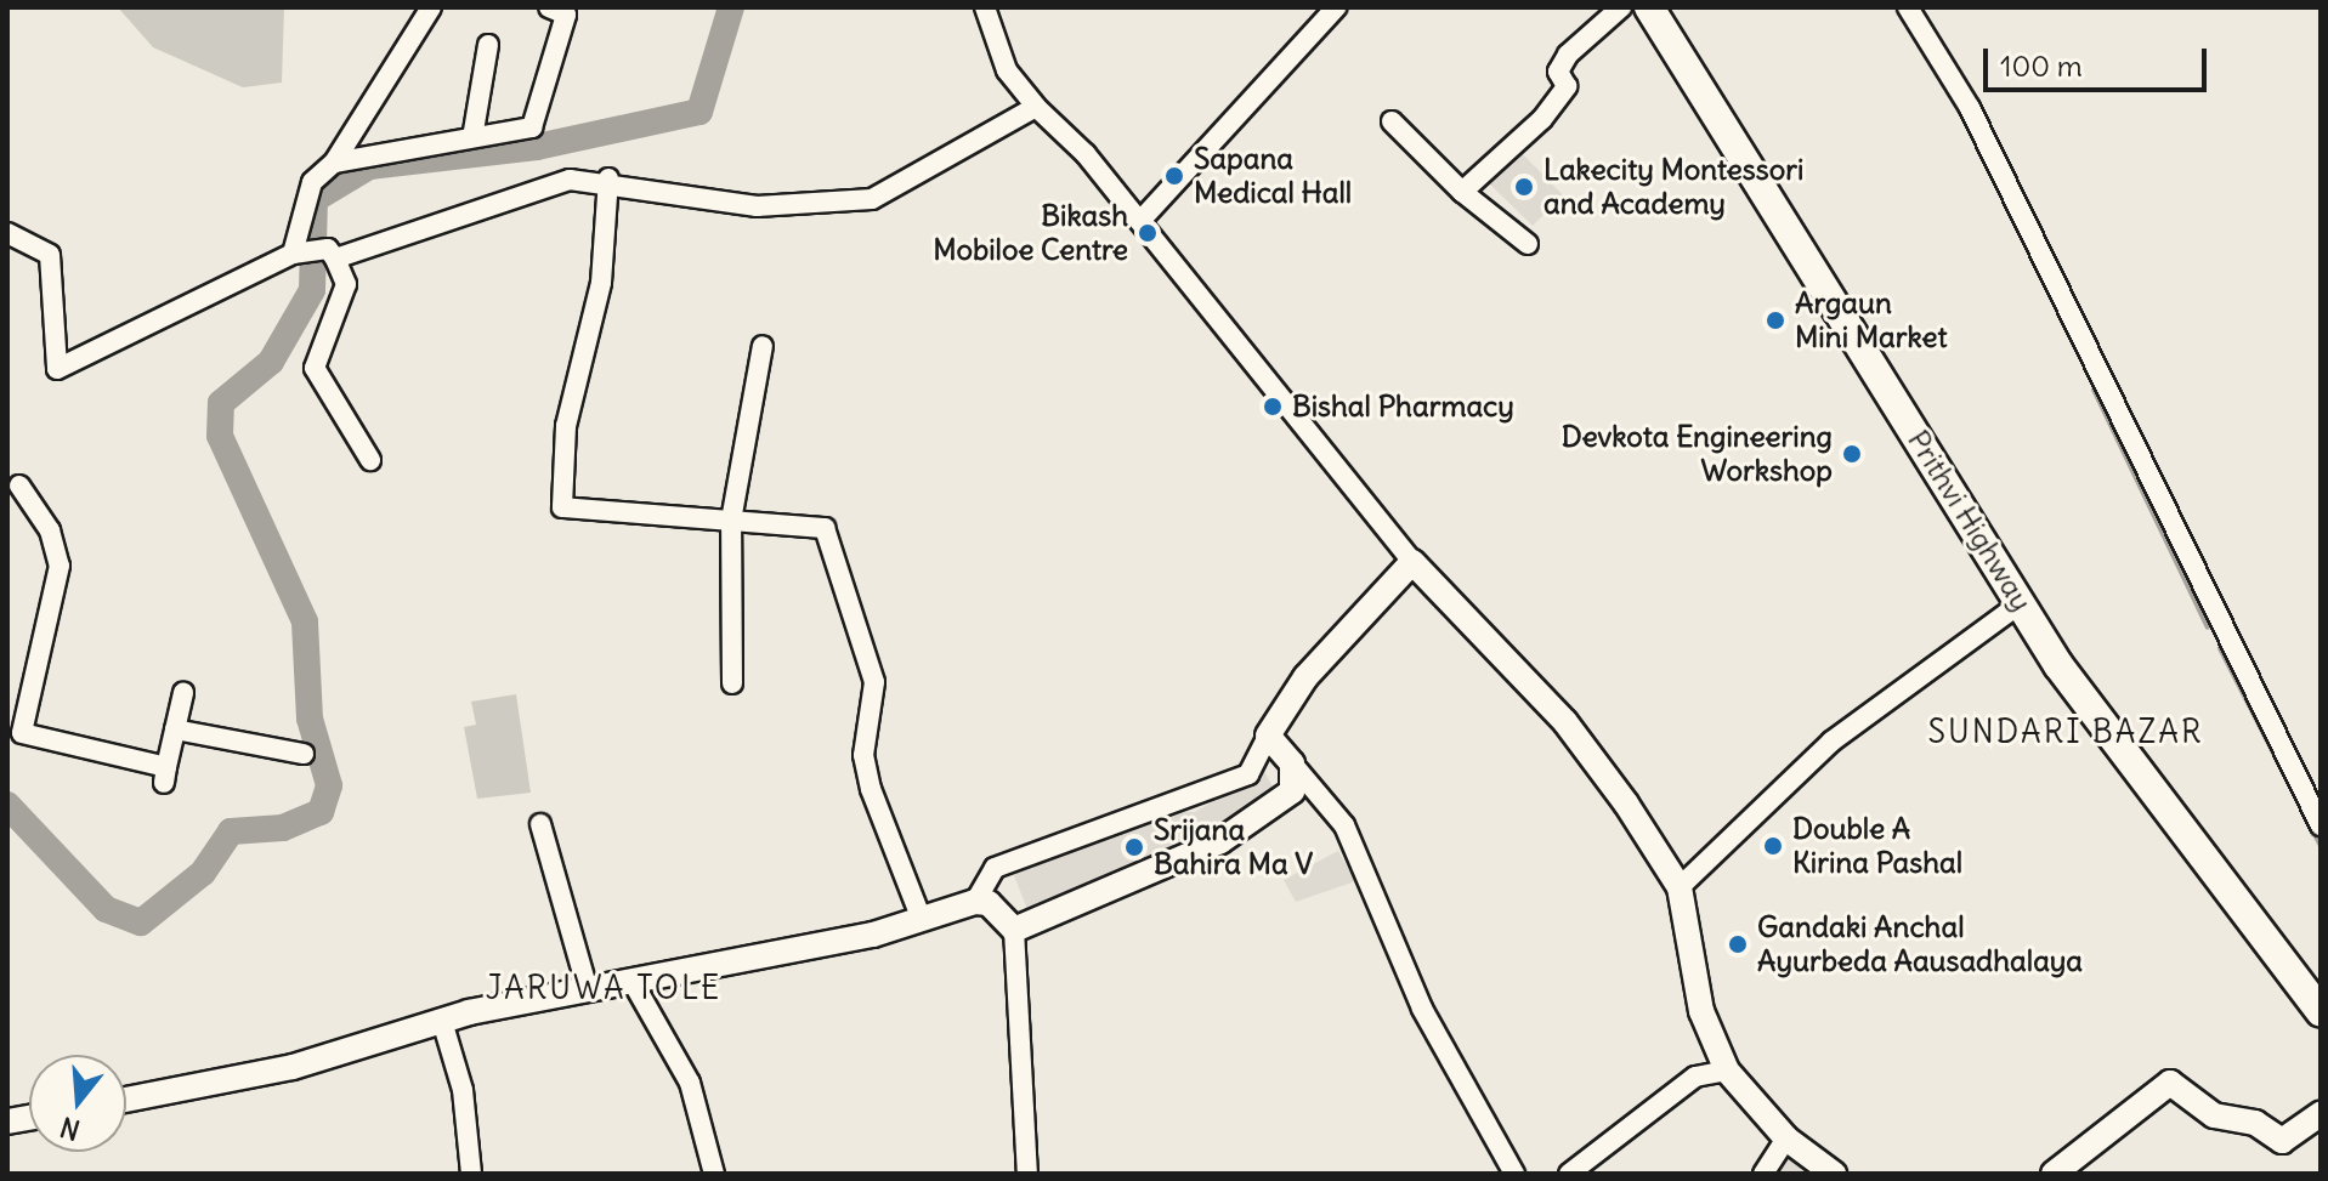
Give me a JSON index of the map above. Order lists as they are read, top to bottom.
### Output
{
  "streets": {
    "highway": ["Prithvi Highway"]
  },
  "districts": ["SUNDARI BAZAR", "JARUWA TOLE"],
  "places": [
    "Sapana Medical Hall",
    "Lakecity Montessori and Academy",
    "Bikash Mobiloe Centre",
    "Argaun Mini Market",
    "Bishal Pharmacy",
    "Devkota Engineering Workshop",
    "Double A Kirina Pashal",
    "Srijana Bahira Ma V",
    "Gandaki Anchal Ayurbeda Aausadhalaya"
  ],
  "scale_bar": "100 m",
  "north": "bottom"
}
